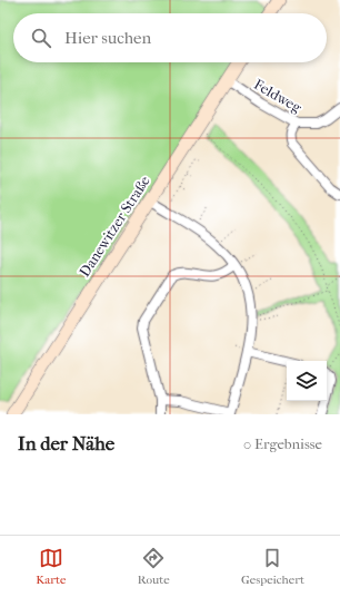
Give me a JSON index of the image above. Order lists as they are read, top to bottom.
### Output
{
  "streets": {
    "street": ["Feldweg", "Danewitzer Straße"]
  },
  "crossings": [
    ["Feldweg", "Danewitzer Straße"]
  ],
  "page": {
    "search": "Hier suchen",
    "heading": ["In der Nähe", "0 Ergebnisse"],
    "nav": ["Karte", "Route", "Gespeichert"]
  }
}
